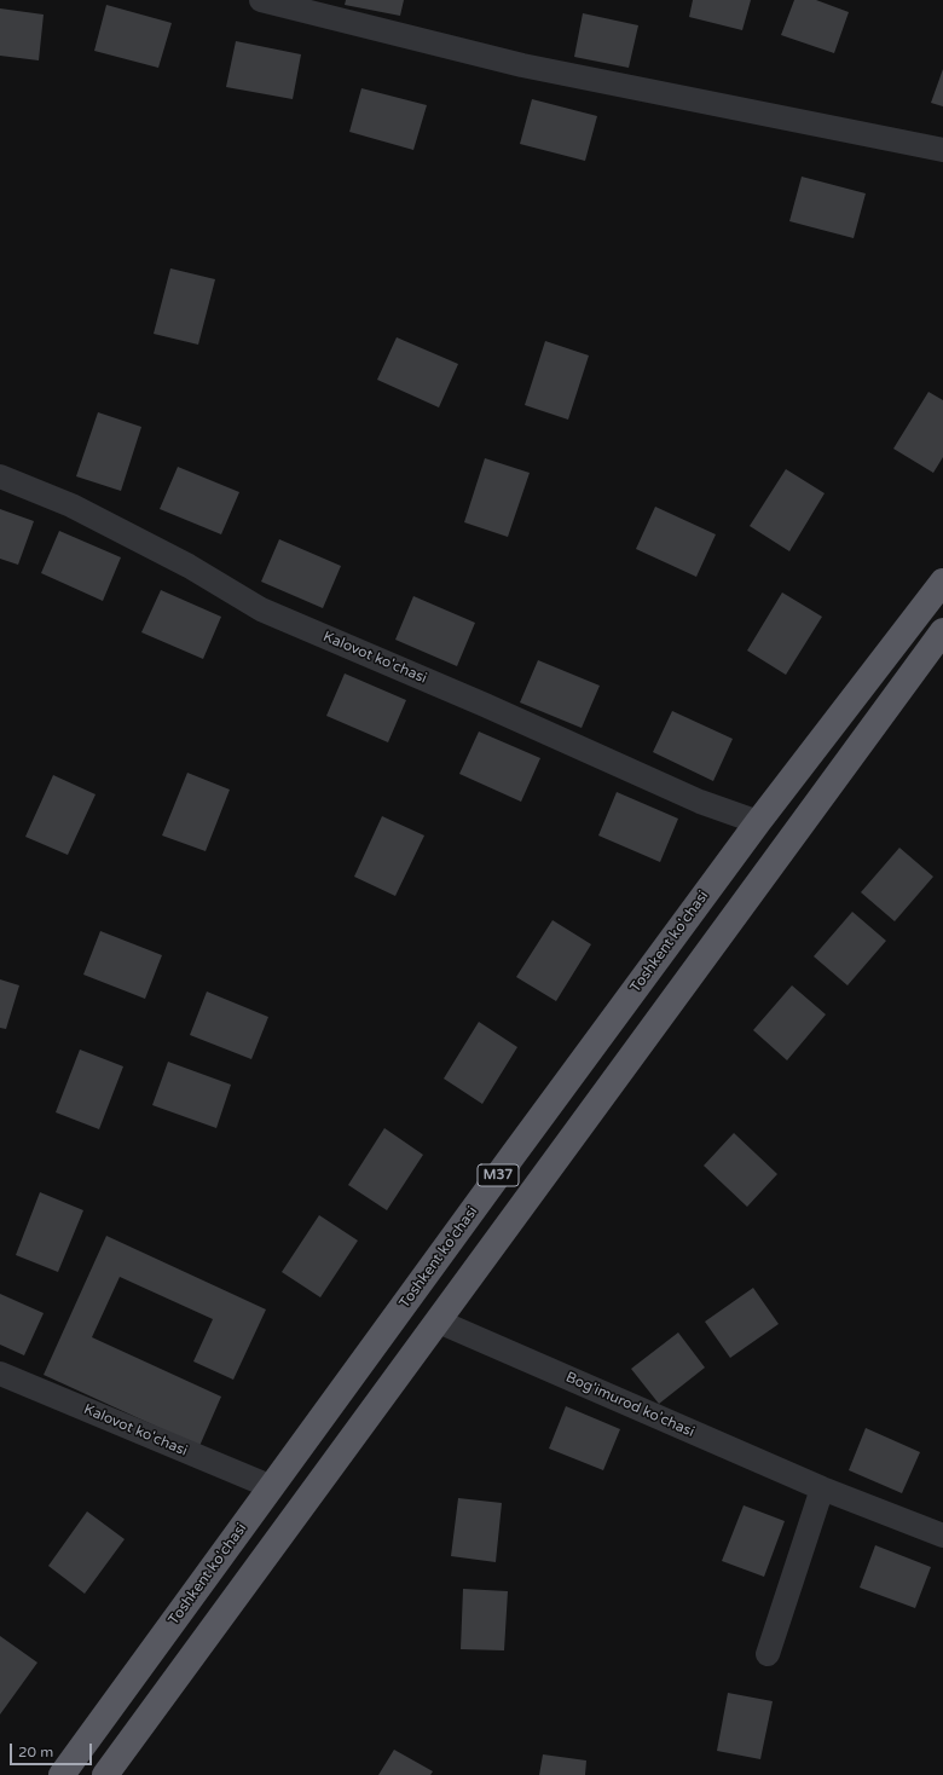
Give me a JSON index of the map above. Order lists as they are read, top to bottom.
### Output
{
  "streets": {
    "highway": ["Toshkent ko'chasi", "M37"],
    "street": ["Kalovot ko'chasi", "Bog'imurod ko'chasi"]
  },
  "crossings": [
    ["Kalovot ko'chasi", "Toshkent ko'chasi"],
    ["M37", "Bog'imurod ko'chasi"]
  ],
  "scale_bar": "20 m"
}
